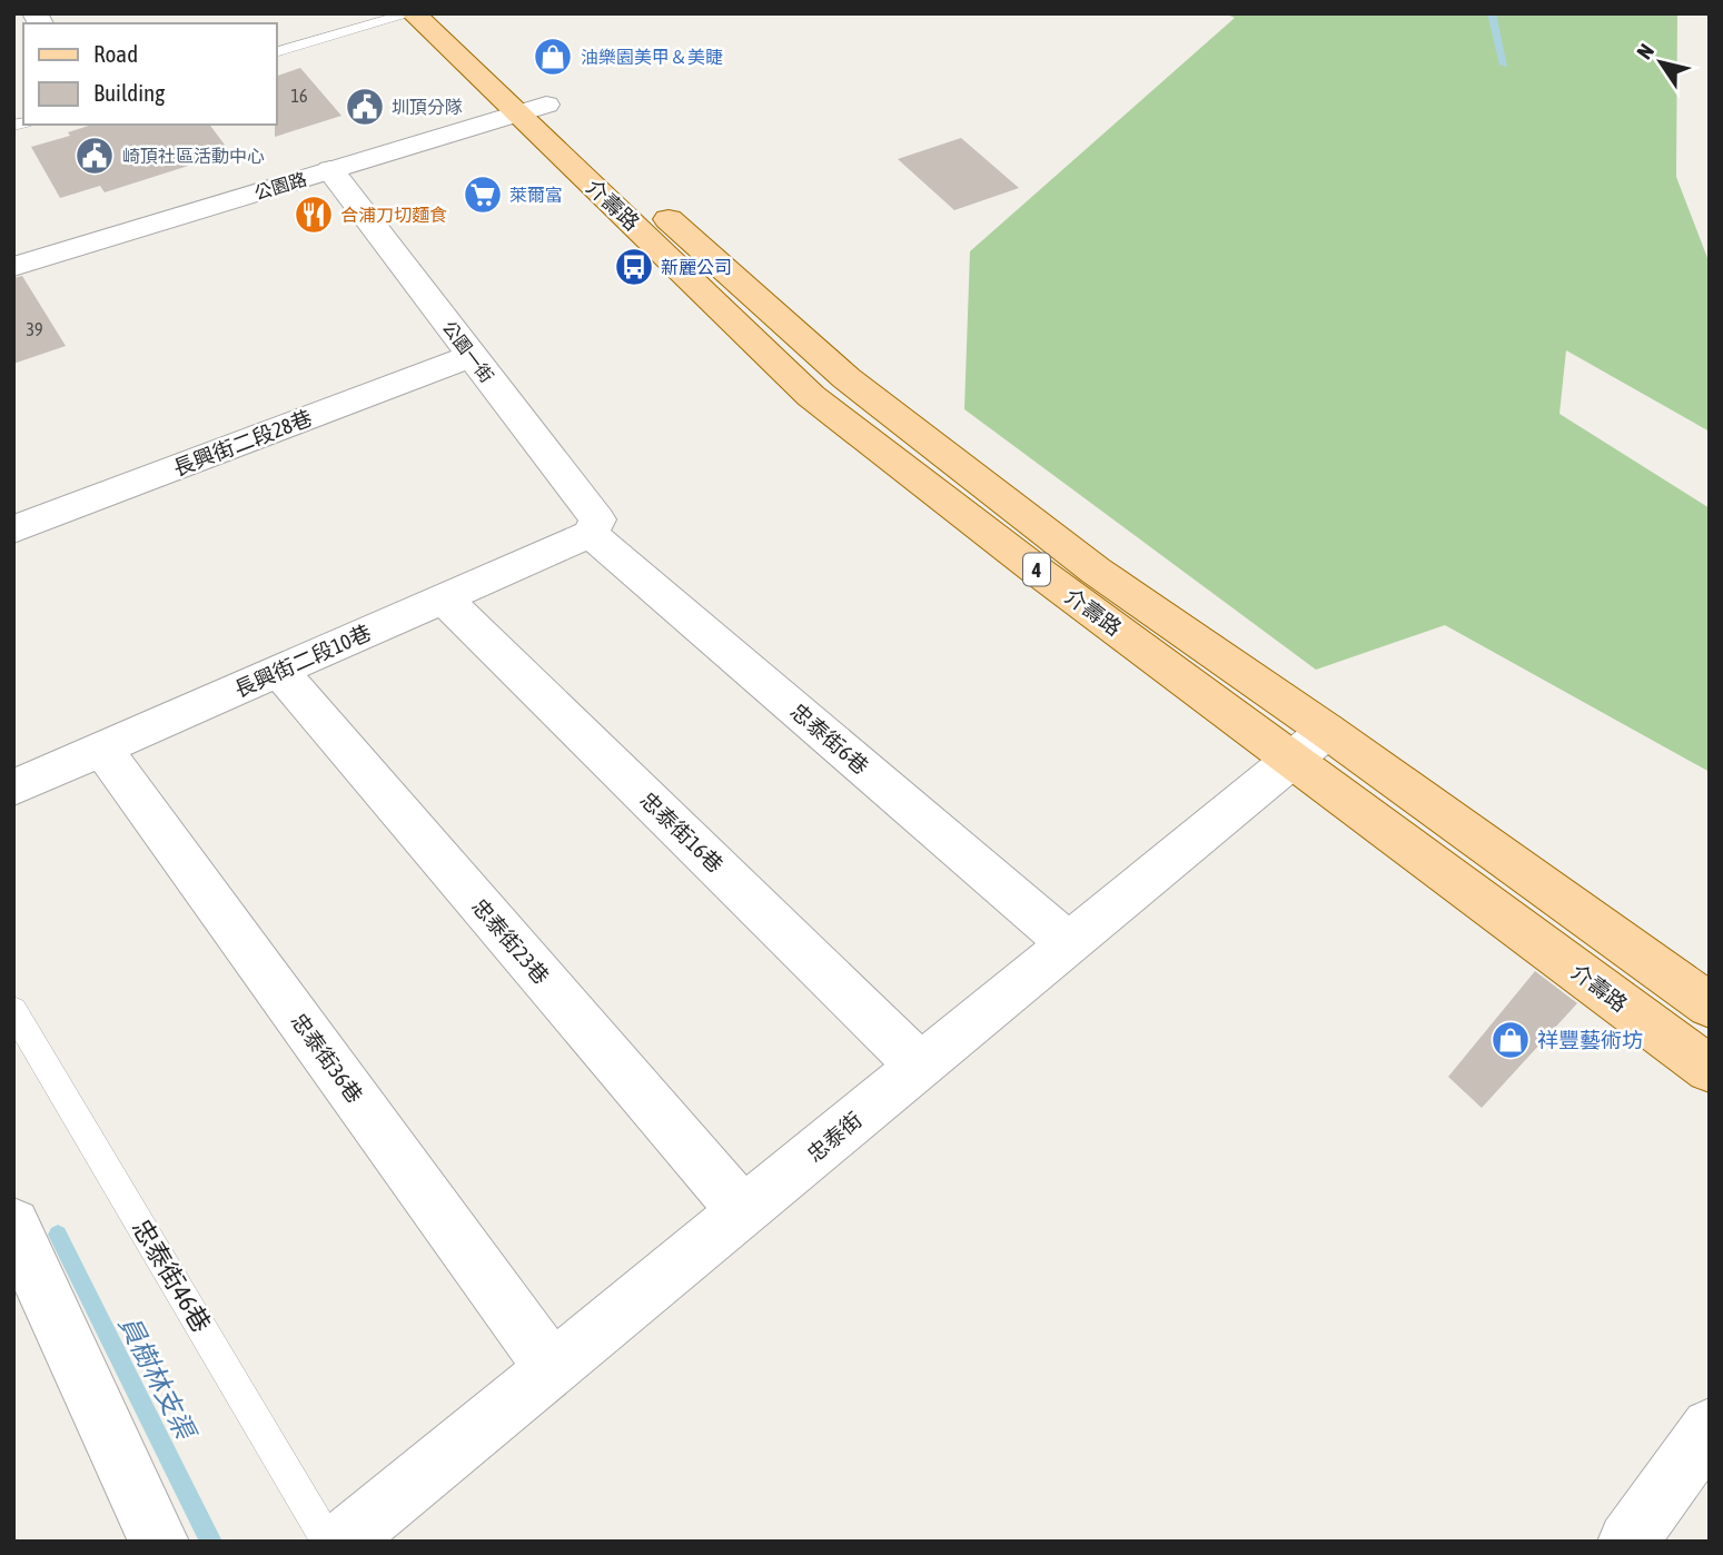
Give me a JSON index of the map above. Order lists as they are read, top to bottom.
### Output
{
  "streets": {
    "main road": ["介壽路", "4"],
    "street": [
      "公園路",
      "公園一街",
      "長興街二段28巷",
      "長興街二段10巷",
      "忠泰街6巷",
      "忠泰街16巷",
      "忠泰街23巷",
      "忠泰街36巷",
      "忠泰街"
    ],
    "lane": ["忠泰街46巷"]
  },
  "crossings": [
    ["公園路", "介壽路"],
    ["公園路", "公園一街"],
    ["介壽路", "忠泰街"],
    ["公園一街", "長興街二段28巷"],
    ["公園一街", "長興街二段10巷"],
    ["公園一街", "忠泰街6巷"],
    ["長興街二段10巷", "忠泰街6巷"],
    ["長興街二段10巷", "忠泰街16巷"],
    ["長興街二段10巷", "忠泰街23巷"],
    ["長興街二段10巷", "忠泰街36巷"],
    ["忠泰街6巷", "忠泰街"],
    ["忠泰街16巷", "忠泰街"],
    ["忠泰街23巷", "忠泰街"],
    ["忠泰街36巷", "忠泰街"]
  ],
  "water": ["員樹林支渠"],
  "places": {
    "shop": ["油樂園美甲＆美睫", "祥豐藝術坊"],
    "public building": ["圳頂分隊", "崎頂社區活動中心"],
    "supermarket": ["萊爾富"],
    "restaurant": ["合浦刀切麵食"],
    "bus stop": ["新麗公司"]
  },
  "house_numbers": ["16", "39"],
  "legend": ["Road", "Building"],
  "north": "top left"
}
